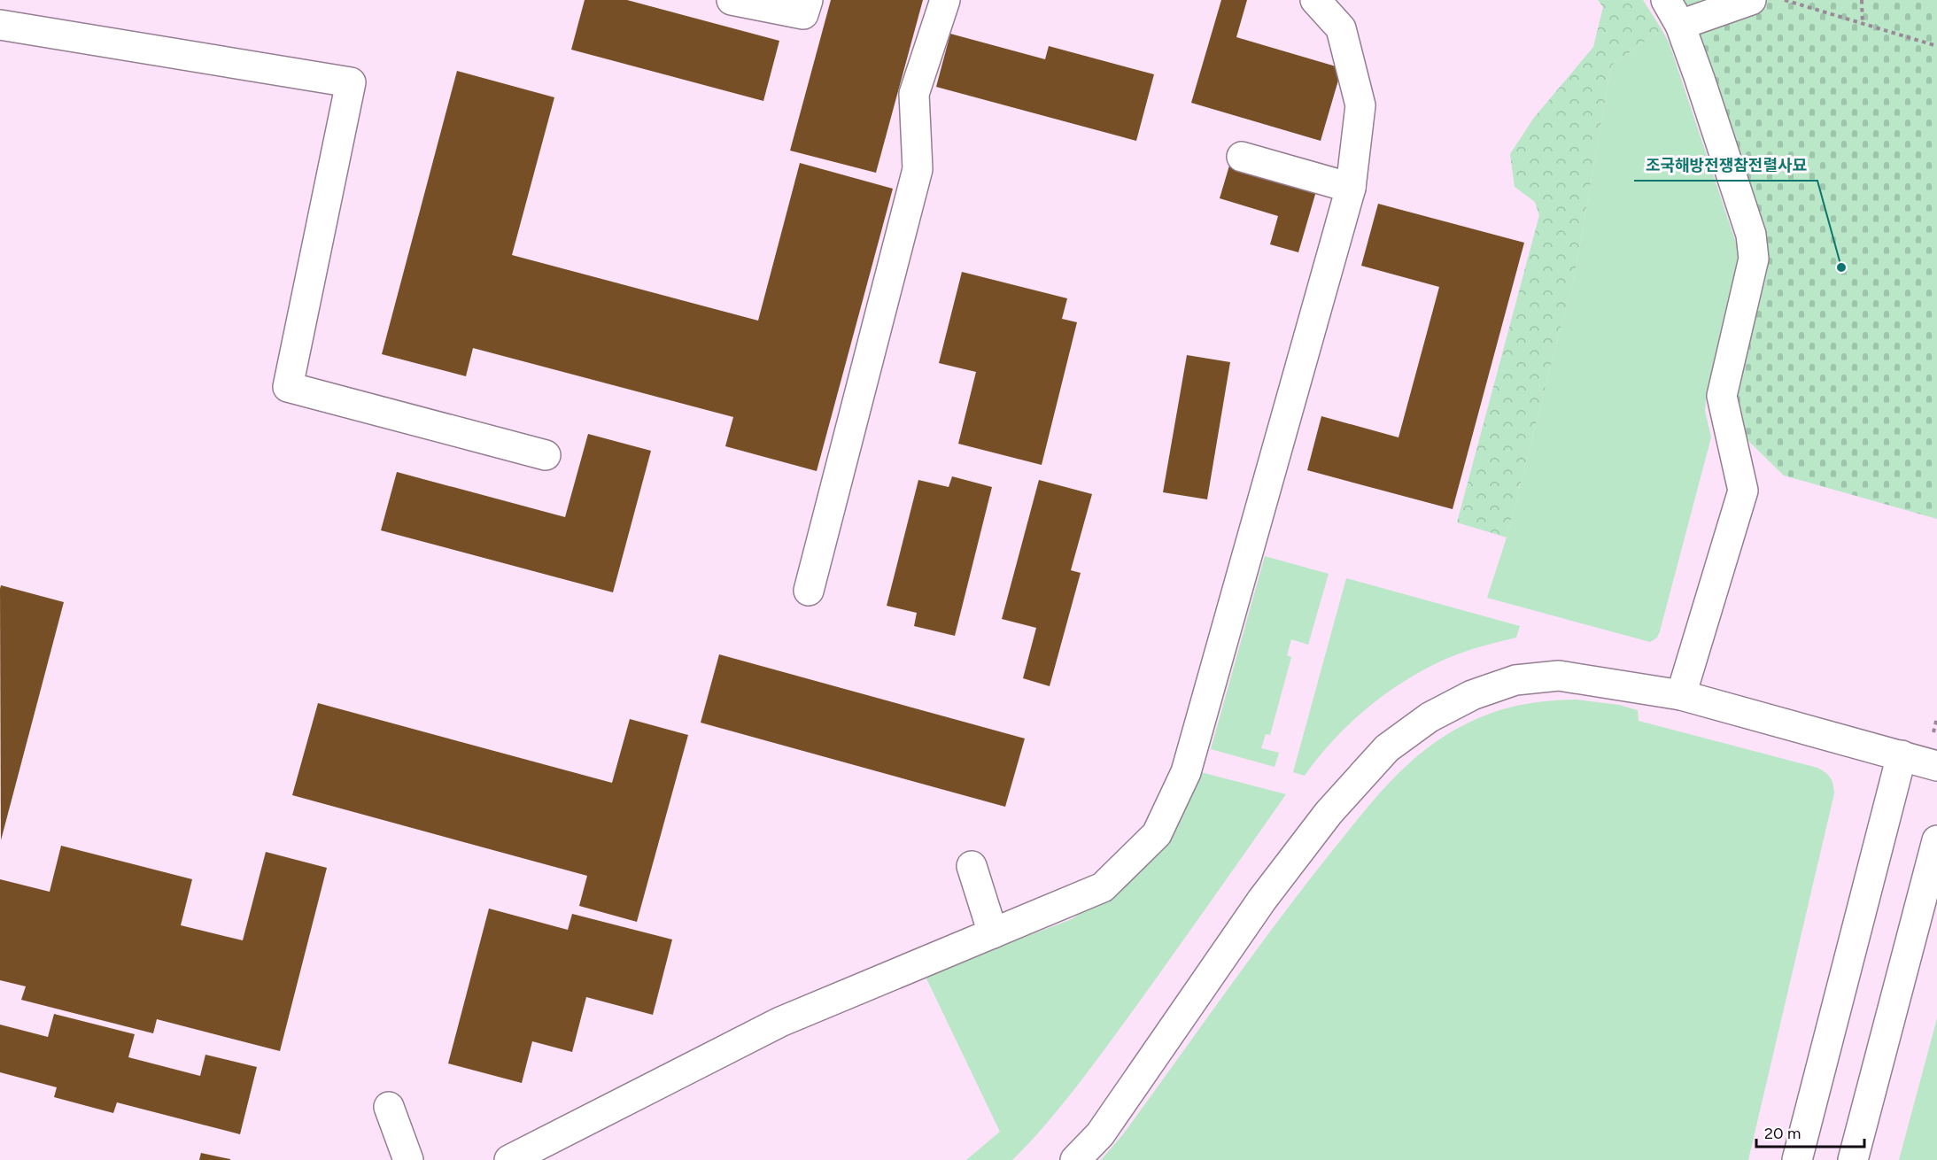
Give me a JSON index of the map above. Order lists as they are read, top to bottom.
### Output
{
  "places": ["조국해방전쟁참전렬사묘"],
  "scale_bar": "20 m"
}
